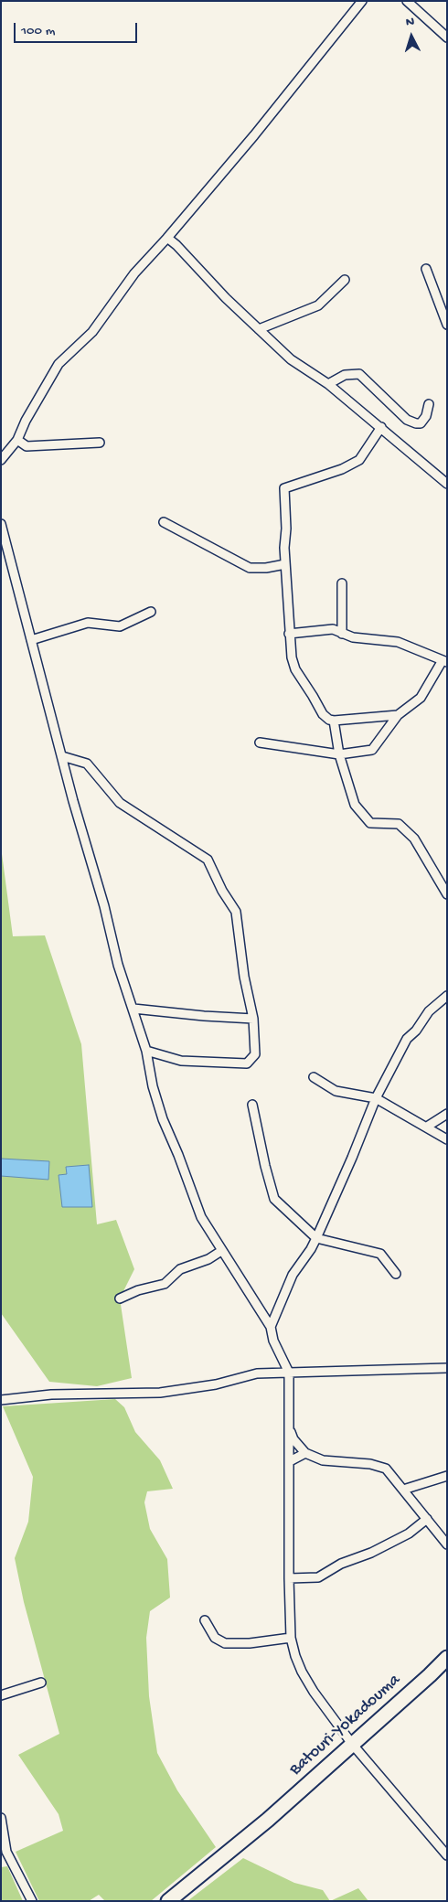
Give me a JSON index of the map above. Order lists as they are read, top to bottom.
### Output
{
  "streets": {
    "highway": ["Batouri-Yokadouma"]
  },
  "scale_bar": "100 m",
  "north": "top"
}
